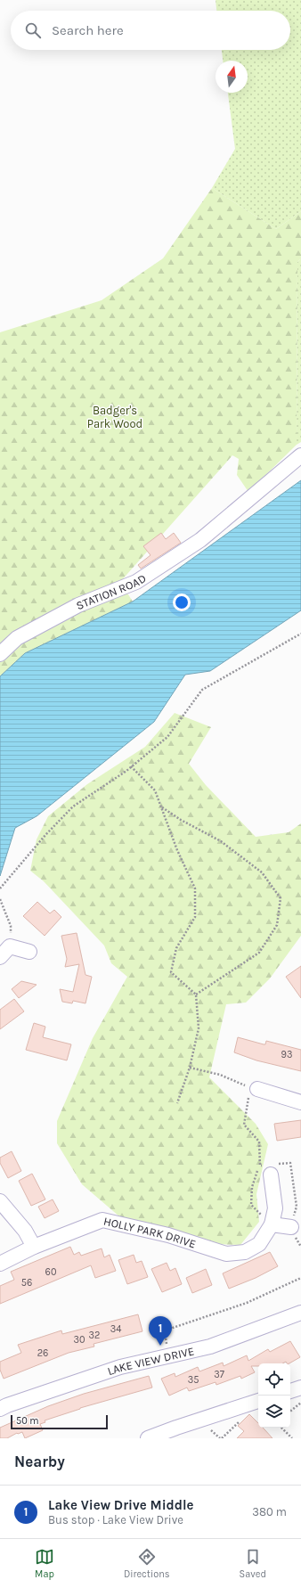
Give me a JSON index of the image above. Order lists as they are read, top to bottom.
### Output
{
  "streets": {
    "street": ["STATION ROAD", "HOLLY PARK DRIVE", "LAKE VIEW DRIVE"]
  },
  "parks": ["Badger's Park Wood"],
  "house_numbers": [
    "93",
    "60",
    "56",
    "34",
    "32",
    "30",
    "26",
    "37",
    "35"
  ],
  "scale_bar": "50 m",
  "north": "top",
  "page": {
    "search": "Search here",
    "pins": "1",
    "scale": "50 m",
    "heading": "Nearby",
    "list": [
      {
        "mark": "1",
        "name": "Lake View Drive Middle",
        "note": "Bus stop · Lake View Drive",
        "value": "380 m"
      }
    ],
    "nav": ["Map", "Directions", "Saved"]
  }
}
